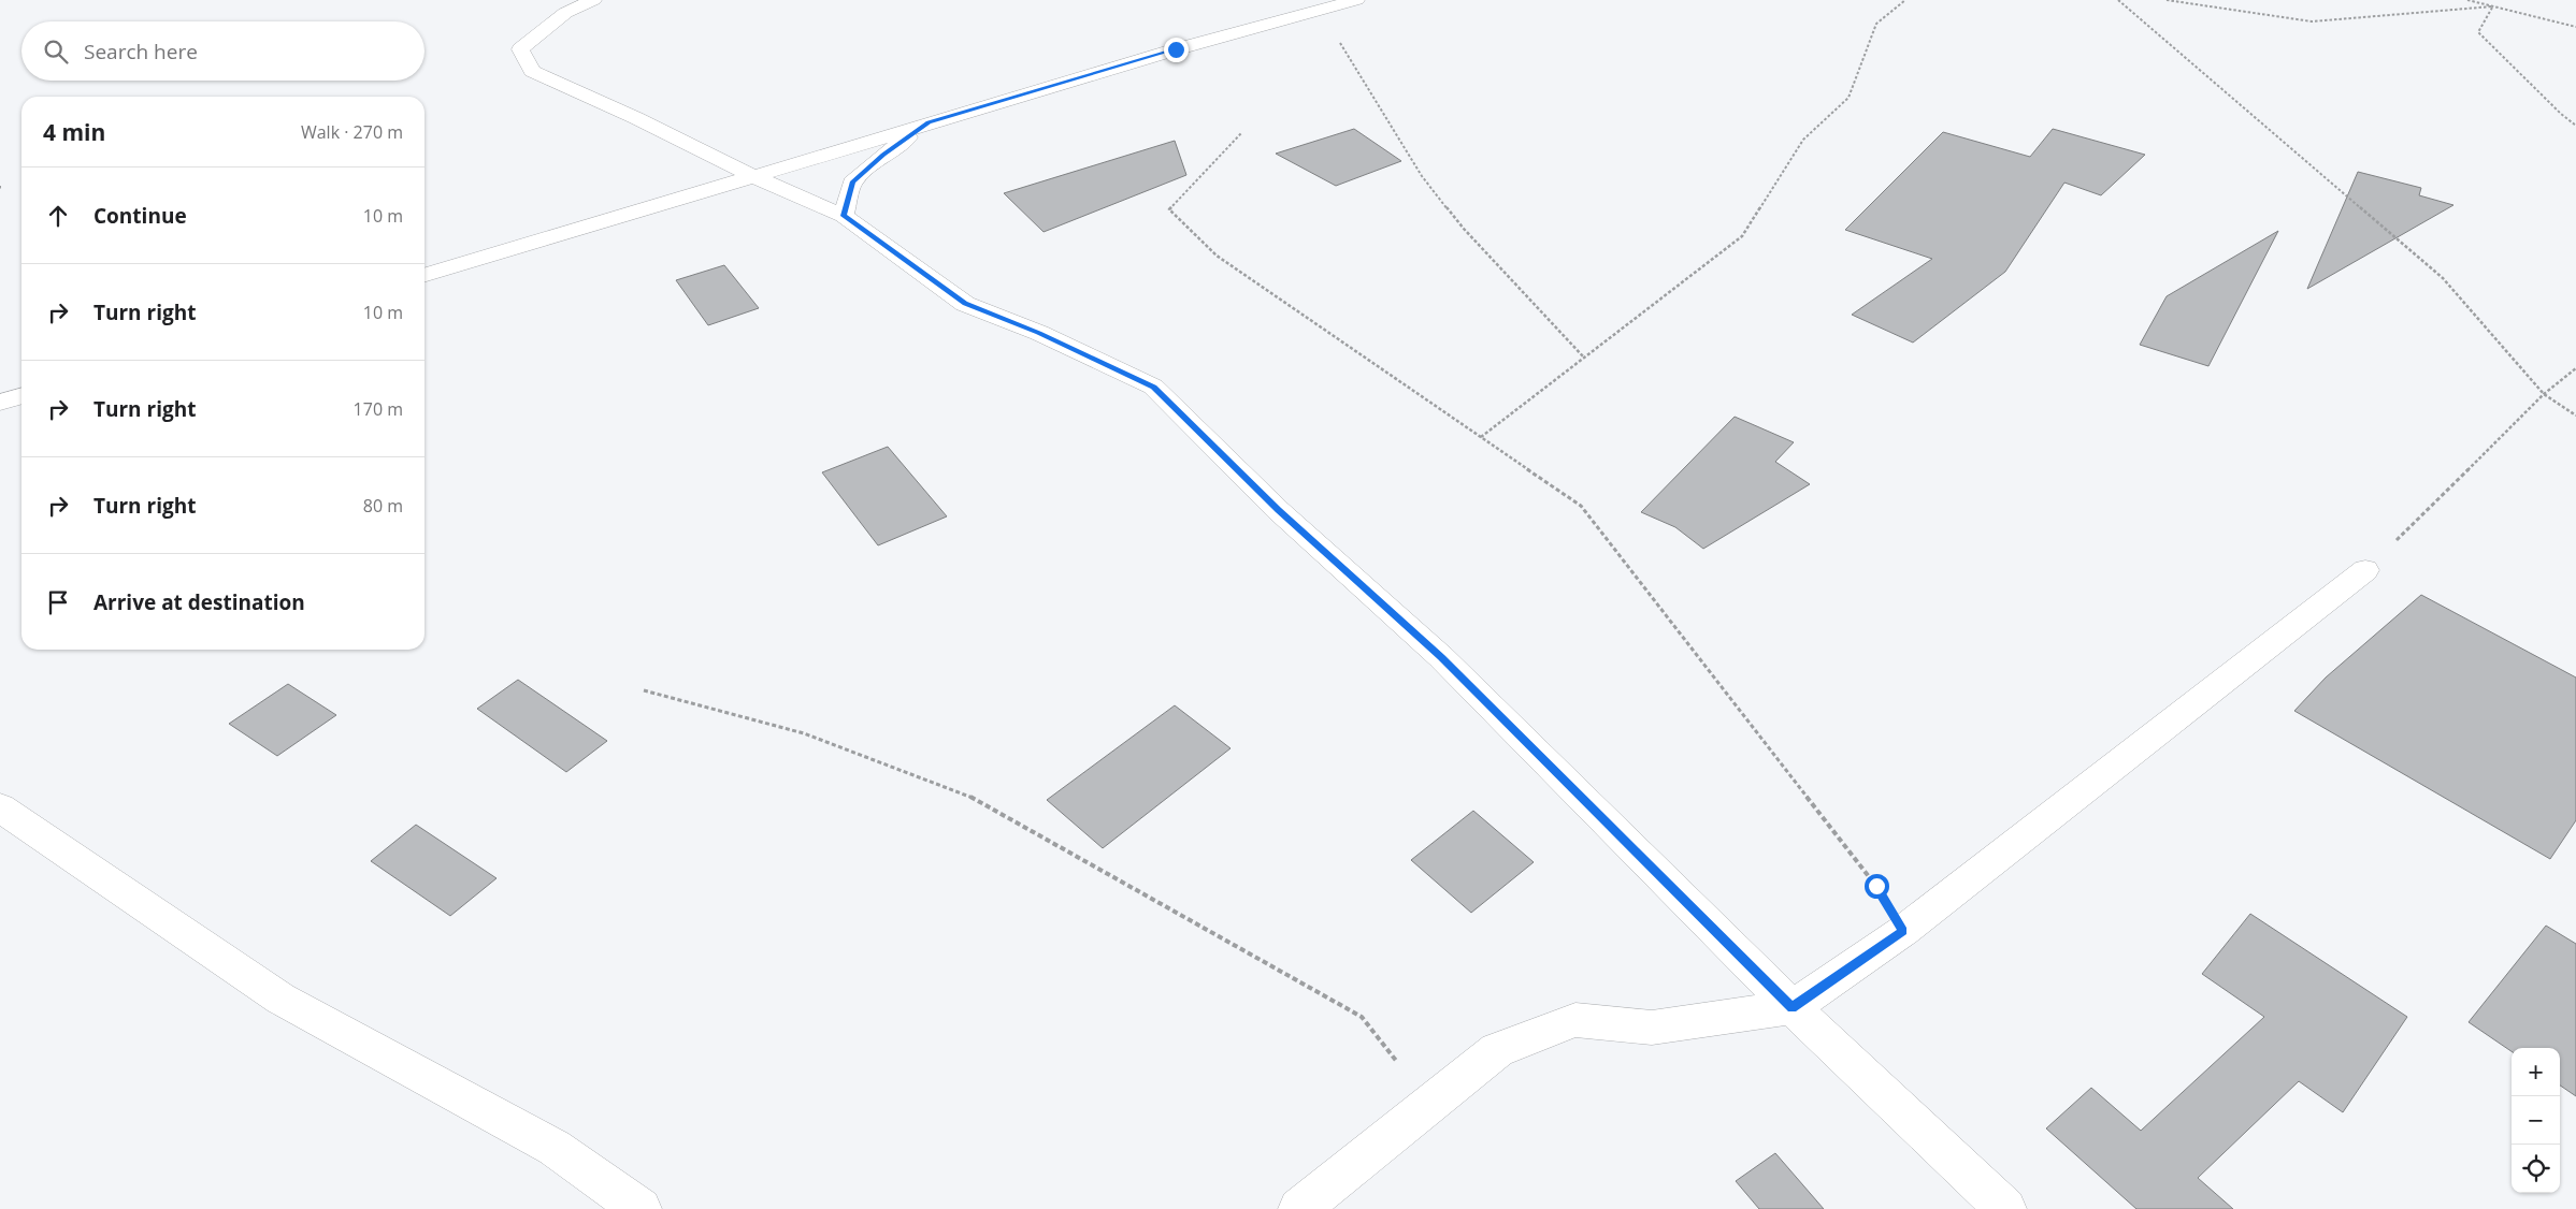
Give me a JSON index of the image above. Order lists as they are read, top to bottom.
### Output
{
  "page": {
    "search": "Search here",
    "heading": ["4 min", "Walk · 270 m"],
    "list": [
      ["Continue", "10 m"],
      ["Turn right", "10 m"],
      ["Turn right", "170 m"],
      ["Turn right", "80 m"],
      "Arrive at destination"
    ],
    "map_buttons": ["+", "−"]
  }
}
